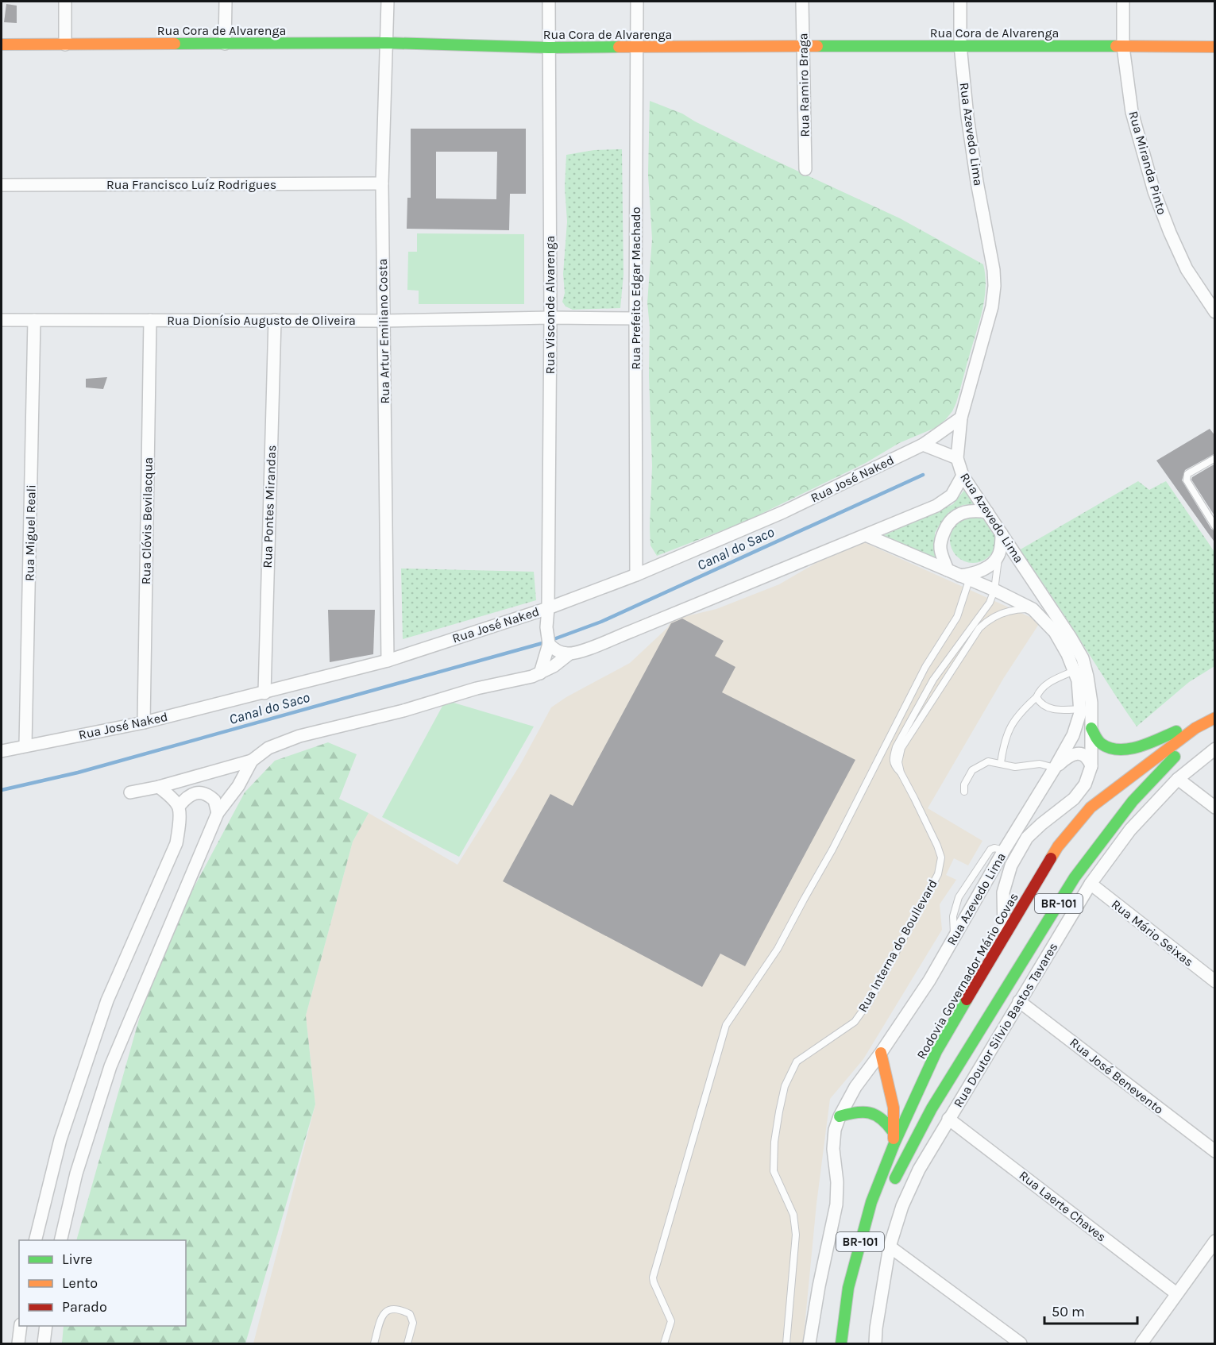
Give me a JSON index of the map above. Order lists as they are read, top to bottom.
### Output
{
  "streets": {
    "main road": ["Rua Cora de Alvarenga", "BR-101", "Rodovia Governador Mário Covas"],
    "street": [
      "Rua Ramiro Braga",
      "Rua Azevedo Lima",
      "Rua Miranda Pinto",
      "Rua Francisco Luíz Rodrigues",
      "Rua Prefeito Edgar Machado",
      "Rua Visconde Alvarenga",
      "Rua Dionísio Augusto de Oliveira",
      "Rua Artur Emiliano Costa",
      "Rua José Naked",
      "Rua Pontes Mirandas",
      "Rua Clóvis Bevilacqua",
      "Rua Miguel Reali",
      "Rua Mário Seixas",
      "Rua Doutor Silvio Bastos Tavares",
      "Rua José Benevento",
      "Rua Laerte Chaves"
    ],
    "lane": ["Rua Interna do Boullevard"]
  },
  "crossings": [
    ["Rua Cora de Alvarenga", "Rua Ramiro Braga"],
    ["Rua Cora de Alvarenga", "Rua Azevedo Lima"],
    ["Rua Cora de Alvarenga", "Rua Miranda Pinto"],
    ["Rua Cora de Alvarenga", "Rua Prefeito Edgar Machado"],
    ["Rua Cora de Alvarenga", "Rua Visconde Alvarenga"],
    ["Rua Cora de Alvarenga", "Rua Artur Emiliano Costa"],
    ["Rua Azevedo Lima", "Rua José Naked"],
    ["Rua Azevedo Lima", "Rua Interna do Boullevard"],
    ["Rua Azevedo Lima", "Rodovia Governador Mário Covas"],
    ["Rua Francisco Luíz Rodrigues", "Rua Artur Emiliano Costa"],
    ["Rua Prefeito Edgar Machado", "Rua Dionísio Augusto de Oliveira"],
    ["Rua Prefeito Edgar Machado", "Rua José Naked"],
    ["Rua Visconde Alvarenga", "Rua Dionísio Augusto de Oliveira"],
    ["Rua Visconde Alvarenga", "Rua José Naked"],
    ["Rua Dionísio Augusto de Oliveira", "Rua Artur Emiliano Costa"],
    ["Rua Dionísio Augusto de Oliveira", "Rua Pontes Mirandas"],
    ["Rua Dionísio Augusto de Oliveira", "Rua Clóvis Bevilacqua"],
    ["Rua Dionísio Augusto de Oliveira", "Rua Miguel Reali"],
    ["Rua Artur Emiliano Costa", "Rua José Naked"],
    ["Rua José Naked", "Rua Pontes Mirandas"],
    ["Rua José Naked", "Rua Clóvis Bevilacqua"],
    ["Rua José Naked", "Rua Miguel Reali"],
    ["BR-101", "Rodovia Governador Mário Covas"],
    ["Rua Mário Seixas", "Rua Doutor Silvio Bastos Tavares"],
    ["Rua Doutor Silvio Bastos Tavares", "Rua José Benevento"],
    ["Rua Doutor Silvio Bastos Tavares", "Rua Laerte Chaves"]
  ],
  "water": ["Canal do Saco"],
  "legend": ["Livre", "Lento", "Parado"],
  "scale_bar": "50 m"
}
